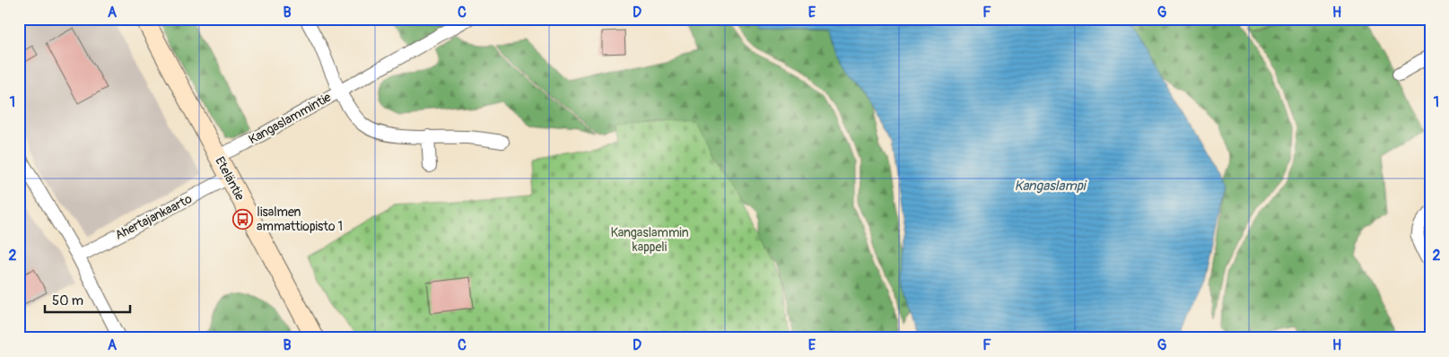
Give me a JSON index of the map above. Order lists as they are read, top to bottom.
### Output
{
  "streets": {
    "street": ["Kangaslammintie", "Eteläntie", "Ahertajankaarto"]
  },
  "crossings": [
    ["Kangaslammintie", "Eteläntie"],
    ["Eteläntie", "Ahertajankaarto"]
  ],
  "water": ["Kangaslampi"],
  "parks": ["Kangaslammin kappeli"],
  "places": {
    "bus stop": ["Iisalmen ammattiopisto 1"]
  },
  "scale_bar": "50 m",
  "grid": {
    "columns": [
      "A",
      "B",
      "C",
      "D",
      "E",
      "F",
      "G",
      "H"
    ],
    "rows": ["1", "2"]
  }
}
